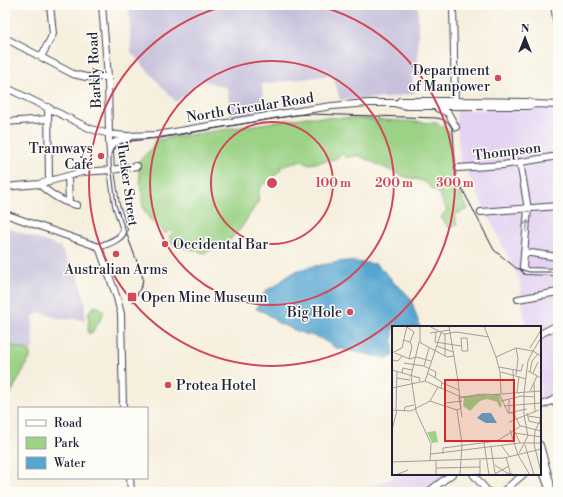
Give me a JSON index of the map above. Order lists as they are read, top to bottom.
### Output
{
  "streets": {
    "street": [
      "Barkly Road",
      "North Circular Road",
      "Thompson",
      "Tucker Street"
    ]
  },
  "crossings": [
    ["Barkly Road", "North Circular Road"],
    ["Barkly Road", "Tucker Street"],
    ["North Circular Road", "Tucker Street"]
  ],
  "places": {
    "other": [
      "Department of Manpower",
      "Tramways Café",
      "Occidental Bar",
      "Australian Arms",
      "Big Hole",
      "Protea Hotel"
    ],
    "transit": ["Open Mine Museum"]
  },
  "legend": ["Road", "Park", "Water"],
  "north": "top",
  "rings": ["100 m", "200 m", "300 m"]
}
